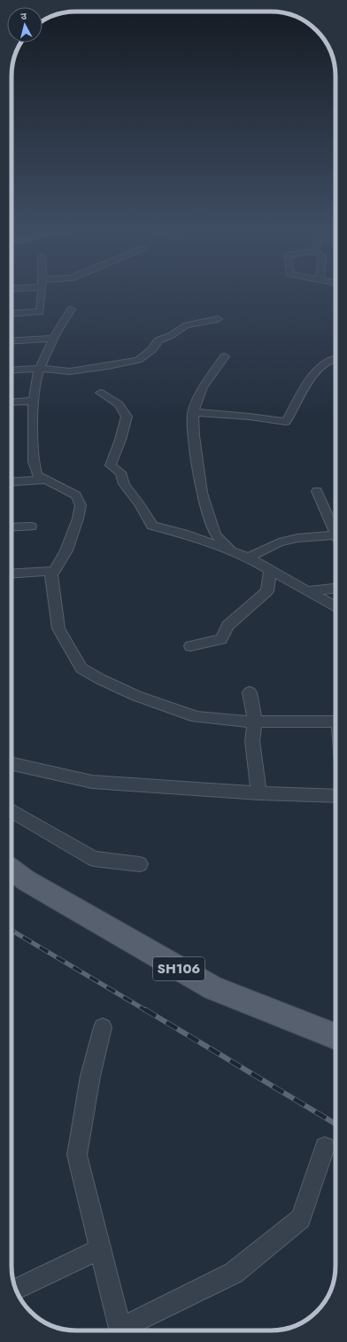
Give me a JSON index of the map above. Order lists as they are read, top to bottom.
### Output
{
  "streets": {
    "main road": ["SH106"]
  },
  "north": "top"
}
